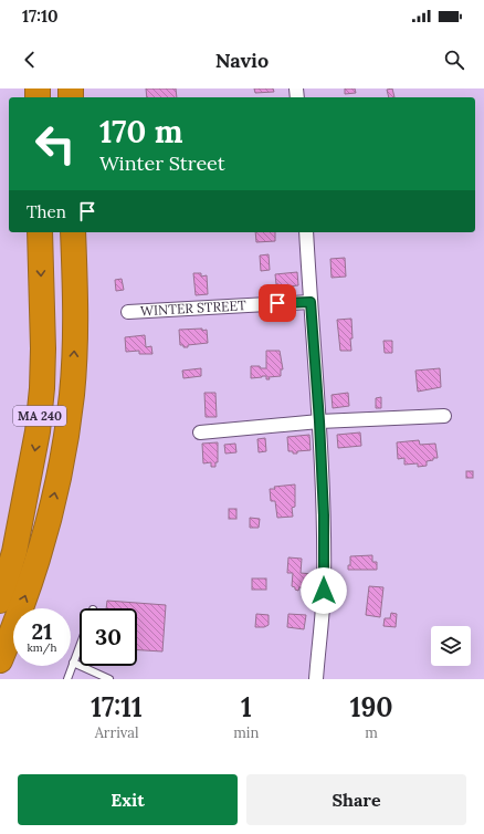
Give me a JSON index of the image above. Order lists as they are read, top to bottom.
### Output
{
  "streets": {
    "highway": ["MA 240"],
    "street": ["WINTER STREET"]
  },
  "page": {
    "status": "17:10",
    "header": "Navio",
    "turn": ["170 m", "Winter Street"],
    "then": "Then",
    "speed": "21 km/h",
    "limit": "30",
    "eta": [
      "17:11",
      "Arrival",
      "1",
      "min",
      "190",
      "m"
    ],
    "buttons": ["Exit", "Share"]
  }
}
